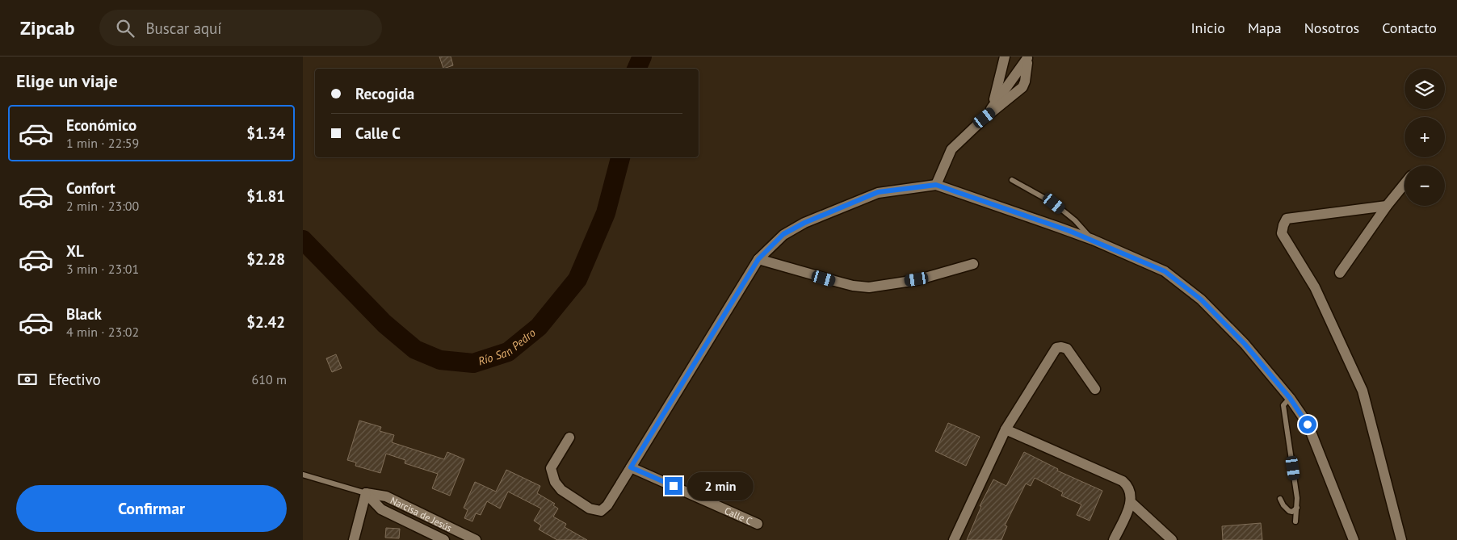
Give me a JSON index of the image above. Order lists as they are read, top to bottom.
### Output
{
  "streets": {
    "street": ["Narcisa de Jesús", "Calle C"]
  },
  "water": ["Río San Pedro"],
  "page": {
    "header": "Zipcab",
    "search": "Buscar aquí",
    "nav": [
      "Inicio",
      "Mapa",
      "Nosotros",
      "Contacto"
    ],
    "heading": "Elige un viaje",
    "map_buttons": ["+", "−"],
    "banner": ["Recogida", "Calle C"],
    "list": [
      {
        "name": "Económico",
        "note": "1 min · 22:59",
        "value": "$1.34"
      },
      {
        "name": "Confort",
        "note": "2 min · 23:00",
        "value": "$1.81"
      },
      {
        "name": "XL",
        "note": "3 min · 23:01",
        "value": "$2.28"
      },
      {
        "name": "Black",
        "note": "4 min · 23:02",
        "value": "$2.42"
      }
    ],
    "pay": ["Efectivo", "610 m"],
    "bubble": "2 min",
    "buttons": "Confirmar"
  }
}
